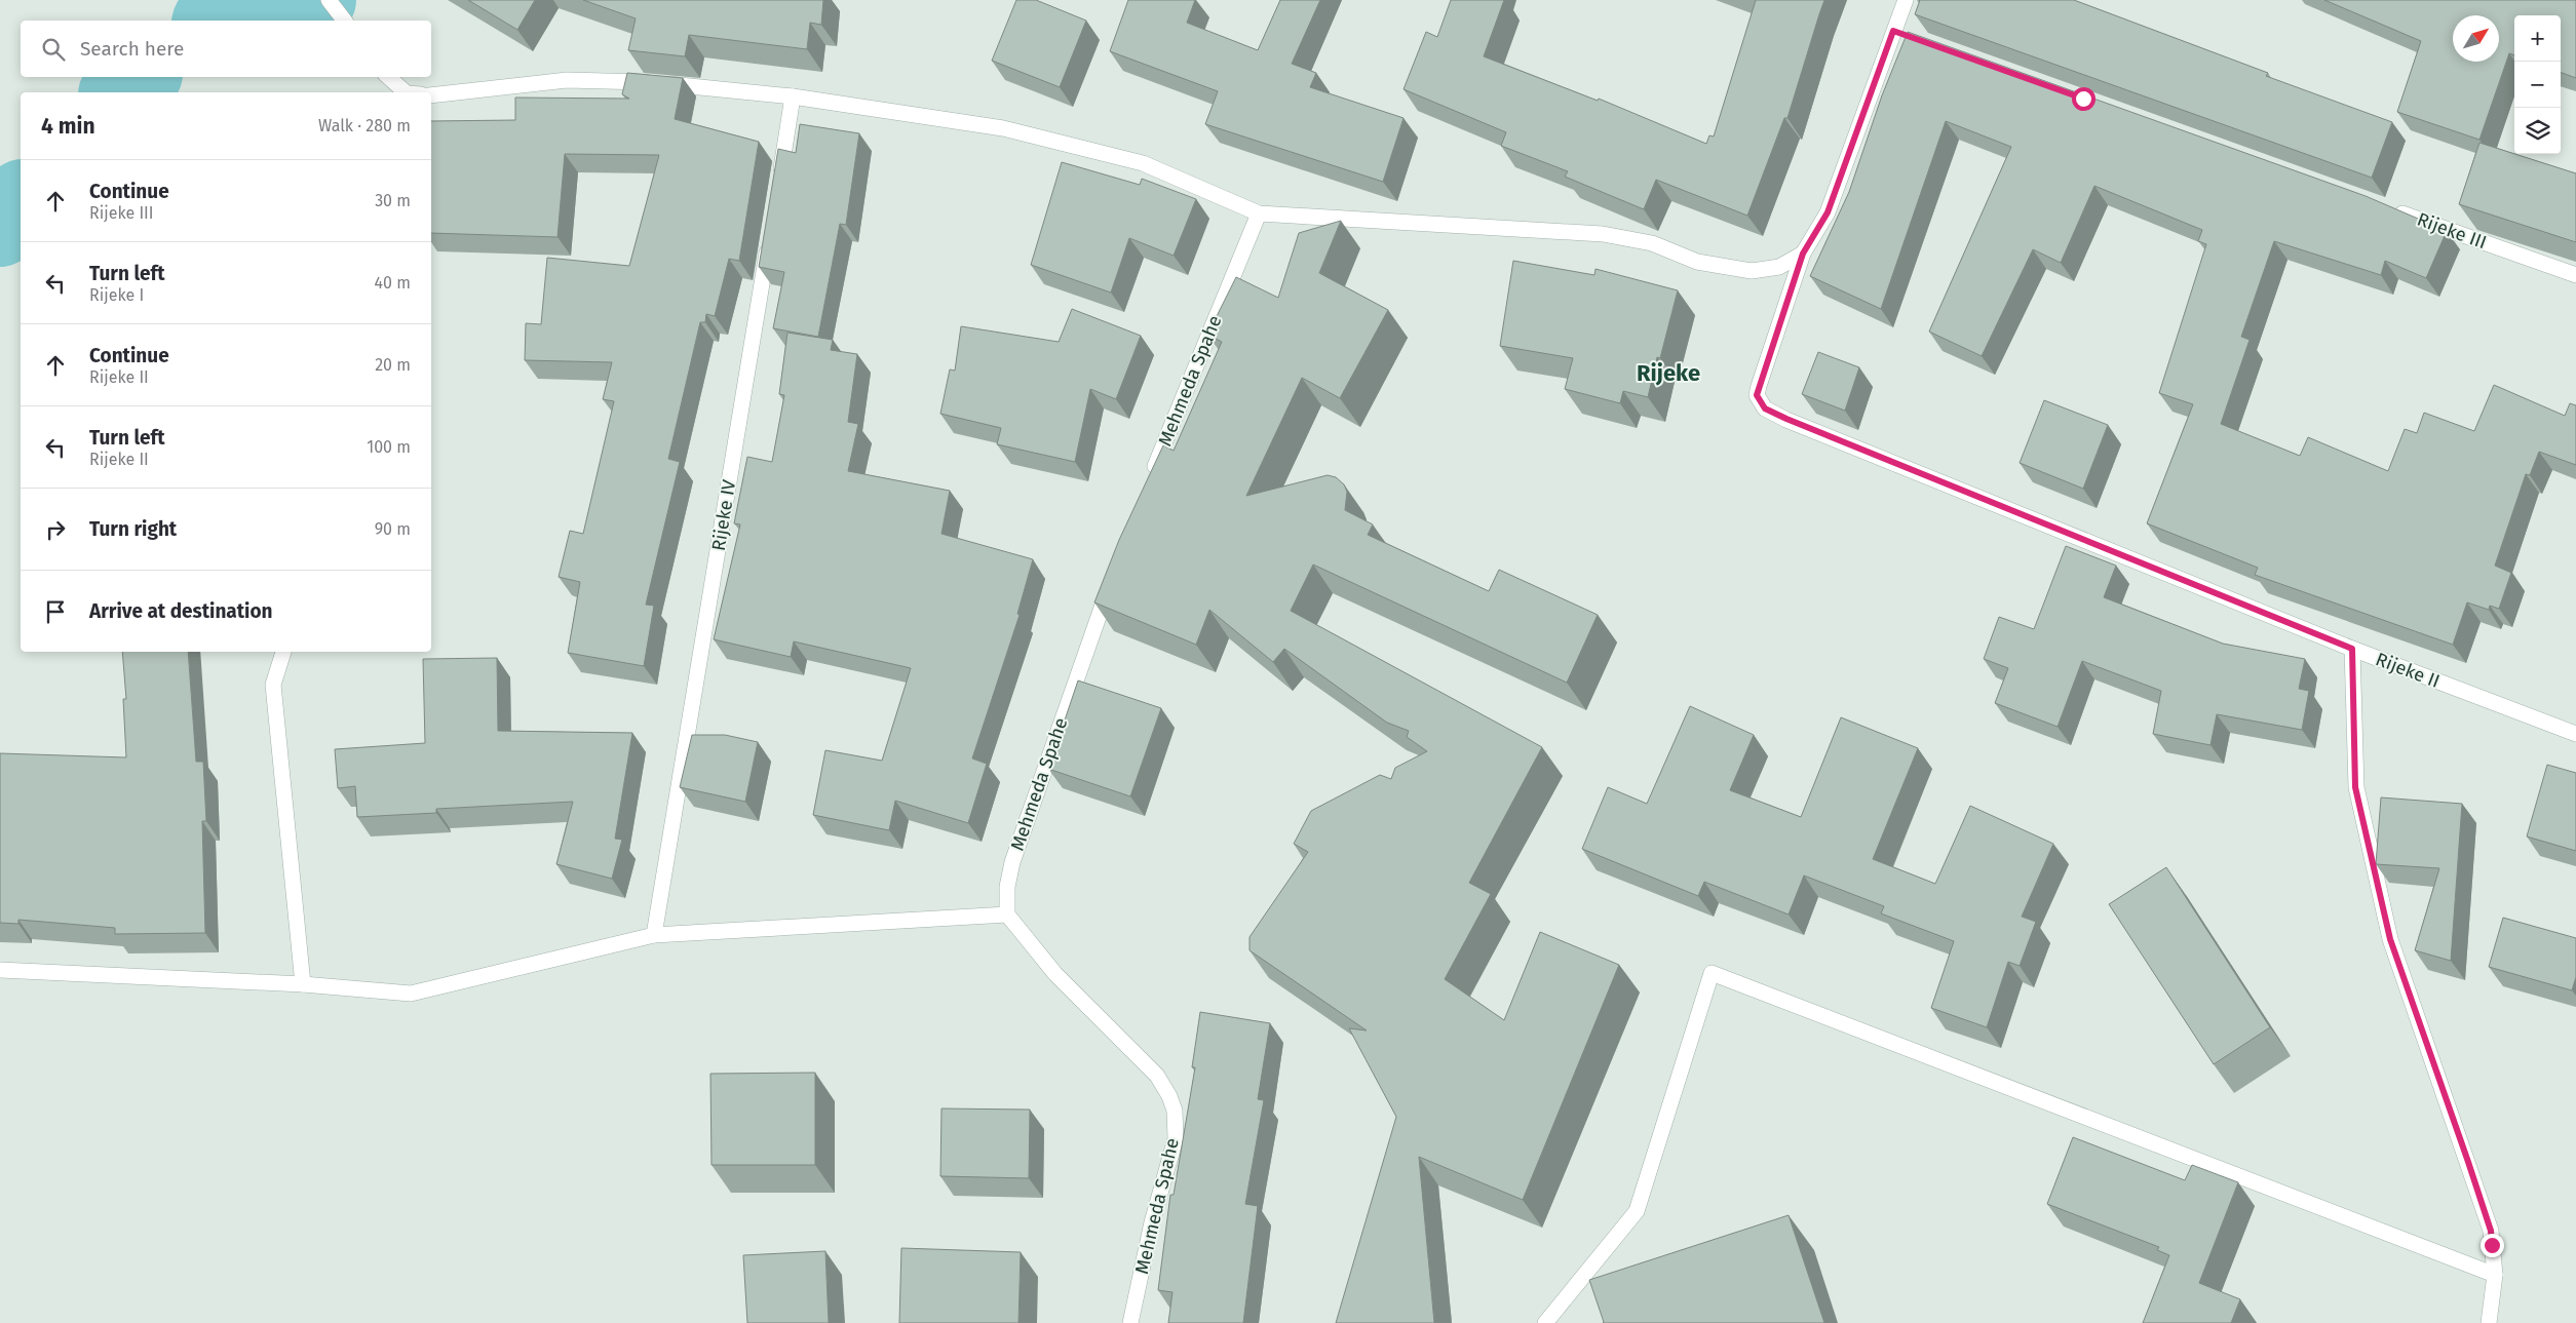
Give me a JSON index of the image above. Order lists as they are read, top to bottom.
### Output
{
  "streets": {
    "street": [
      "Rijeke III",
      "Mehmeda Spahe",
      "Rijeke IV",
      "Rijeke II"
    ]
  },
  "districts": ["Rijeke"],
  "north": "top right",
  "page": {
    "map_buttons": ["+", "−"],
    "search": "Search here",
    "heading": ["4 min", "Walk · 280 m"],
    "list": [
      ["Continue", "Rijeke III", "30 m"],
      ["Turn left", "Rijeke I", "40 m"],
      ["Continue", "Rijeke II", "20 m"],
      ["Turn left", "Rijeke II", "100 m"],
      ["Turn right", "90 m"],
      "Arrive at destination"
    ]
  }
}
